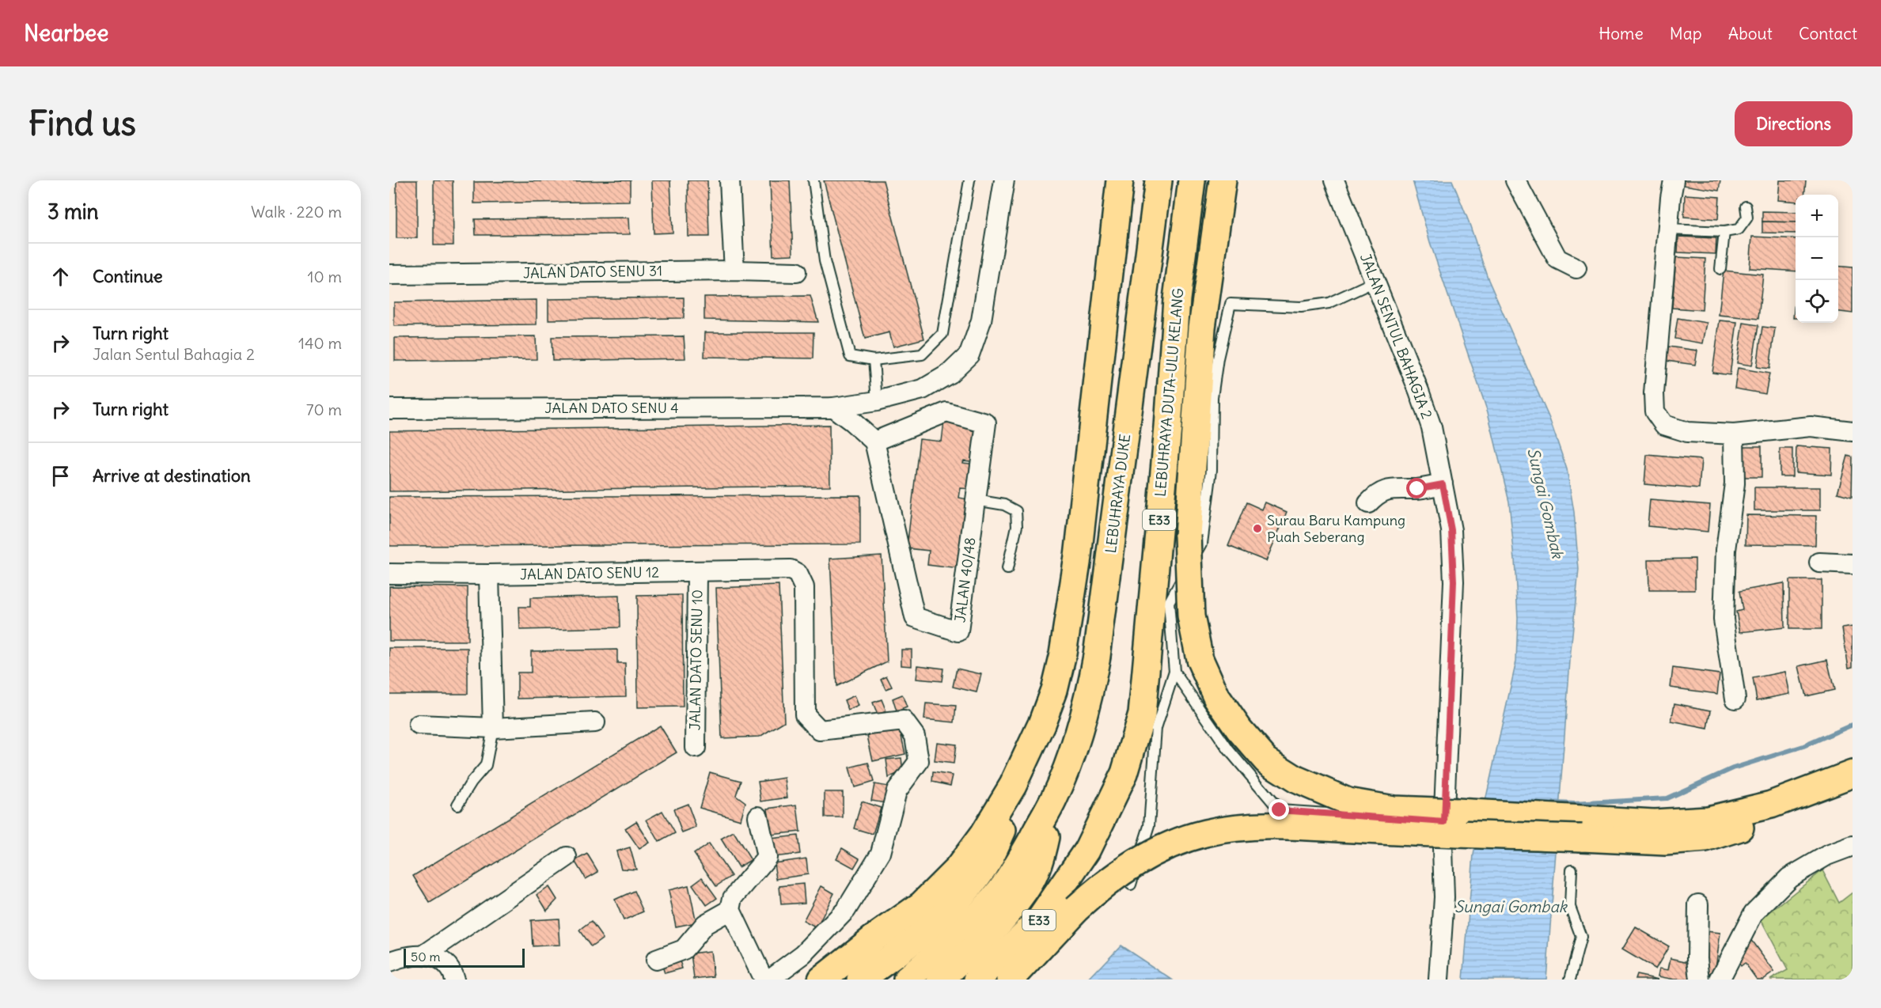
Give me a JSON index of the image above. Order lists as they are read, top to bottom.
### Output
{
  "streets": {
    "highway": ["LEBUHRAYA DUTA-ULU KELANG", "LEBUHRAYA DUKE", "E33"],
    "street": [
      "JALAN DATO SENU 31",
      "JALAN SENTUL BAHAGIA 2",
      "JALAN DATO SENU 4",
      "JALAN DATO SENU 12",
      "JALAN 40/48",
      "JALAN DATO SENU 10"
    ]
  },
  "crossings": [
    ["JALAN DATO SENU 12", "JALAN DATO SENU 10"]
  ],
  "water": ["Sungai Gombak"],
  "places": ["Surau Baru Kampung Puah Seberang"],
  "scale_bar": "50 m",
  "page": {
    "header": "Nearbee",
    "nav": [
      "Home",
      "Map",
      "About",
      "Contact"
    ],
    "buttons": "Directions",
    "title": "Find us",
    "heading": ["3 min", "Walk · 220 m"],
    "map_buttons": ["+", "−"],
    "list": [
      ["Continue", "10 m"],
      ["Turn right", "Jalan Sentul Bahagia 2", "140 m"],
      ["Turn right", "70 m"],
      "Arrive at destination"
    ],
    "scale": "50 m"
  }
}
